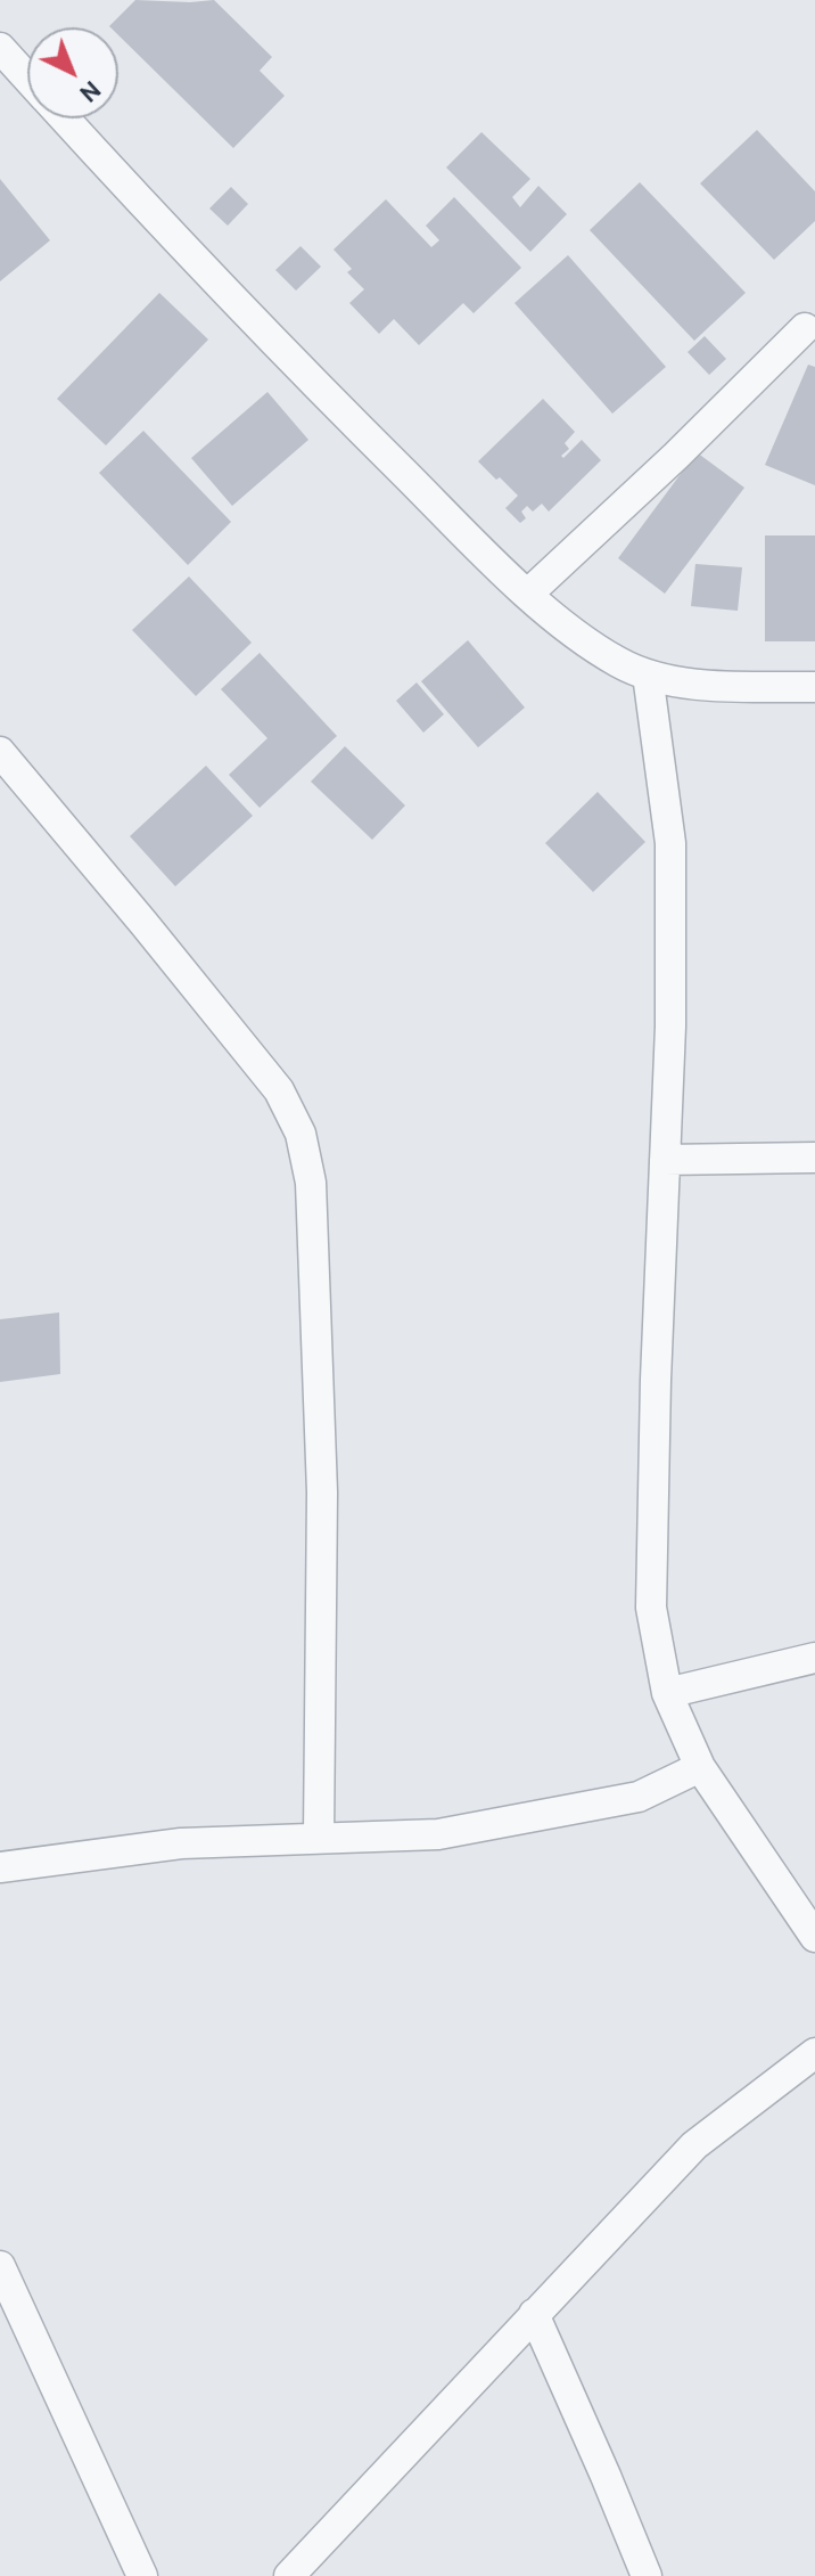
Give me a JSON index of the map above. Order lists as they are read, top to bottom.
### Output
{
  "north": "bottom right"
}
